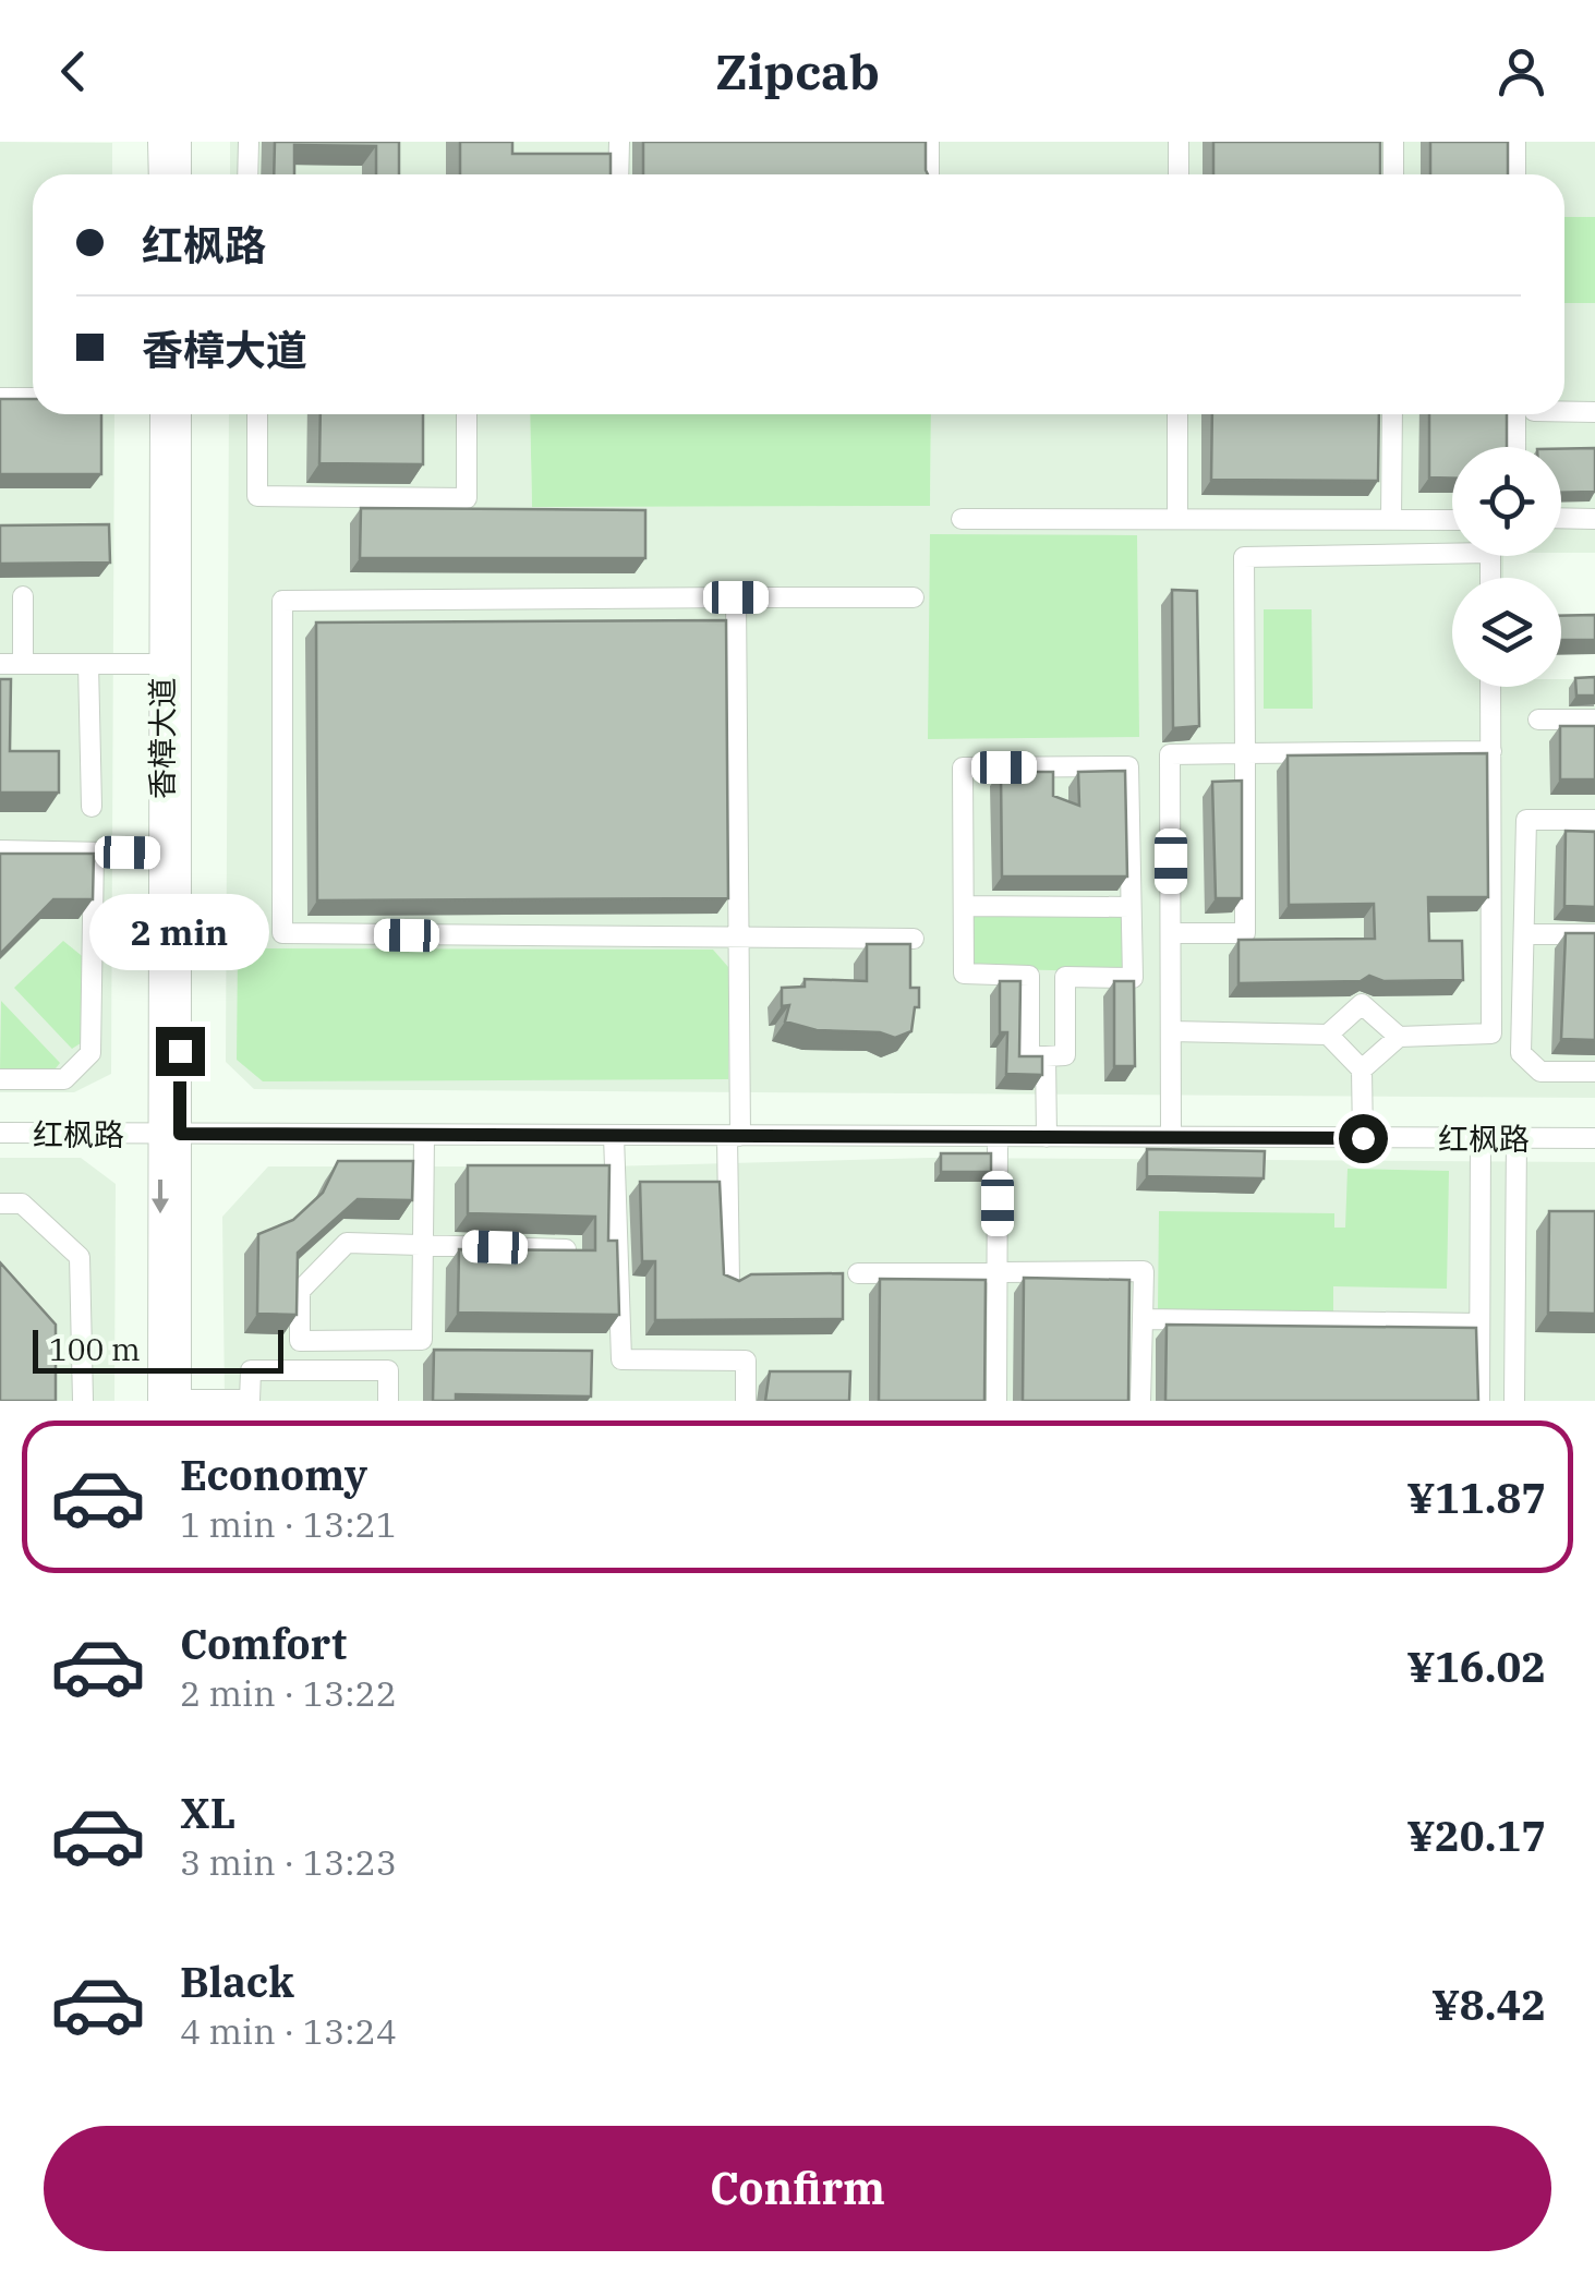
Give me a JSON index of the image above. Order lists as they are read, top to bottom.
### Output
{
  "streets": {
    "main road": ["香樟大道"],
    "street": ["红枫路"]
  },
  "crossings": [
    ["香樟大道", "红枫路"]
  ],
  "scale_bar": "100 m",
  "page": {
    "header": "Zipcab",
    "banner": ["红枫路", "香樟大道"],
    "bubble": "2 min",
    "scale": "100 m",
    "list": [
      {
        "name": "Economy",
        "note": "1 min · 13:21",
        "value": "¥11.87"
      },
      {
        "name": "Comfort",
        "note": "2 min · 13:22",
        "value": "¥16.02"
      },
      {
        "name": "XL",
        "note": "3 min · 13:23",
        "value": "¥20.17"
      },
      {
        "name": "Black",
        "note": "4 min · 13:24",
        "value": "¥8.42"
      }
    ],
    "buttons": "Confirm"
  }
}
